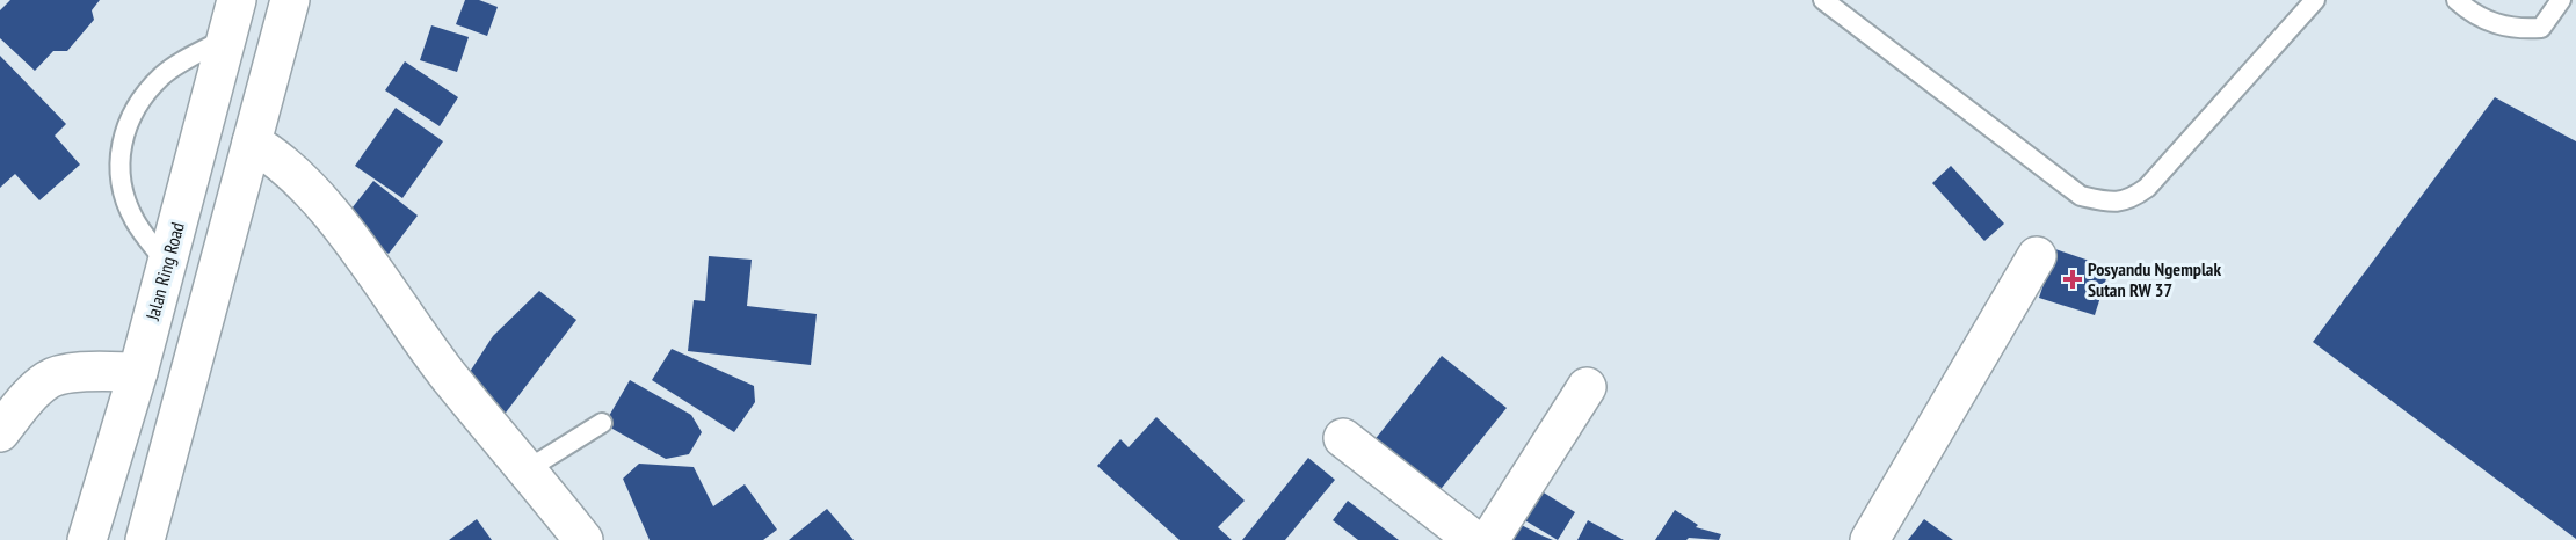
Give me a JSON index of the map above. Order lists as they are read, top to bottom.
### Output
{
  "streets": {
    "main road": ["Jalan Ring Road"]
  },
  "places": {
    "health": ["Posyandu Ngemplak Sutan RW 37"]
  }
}
